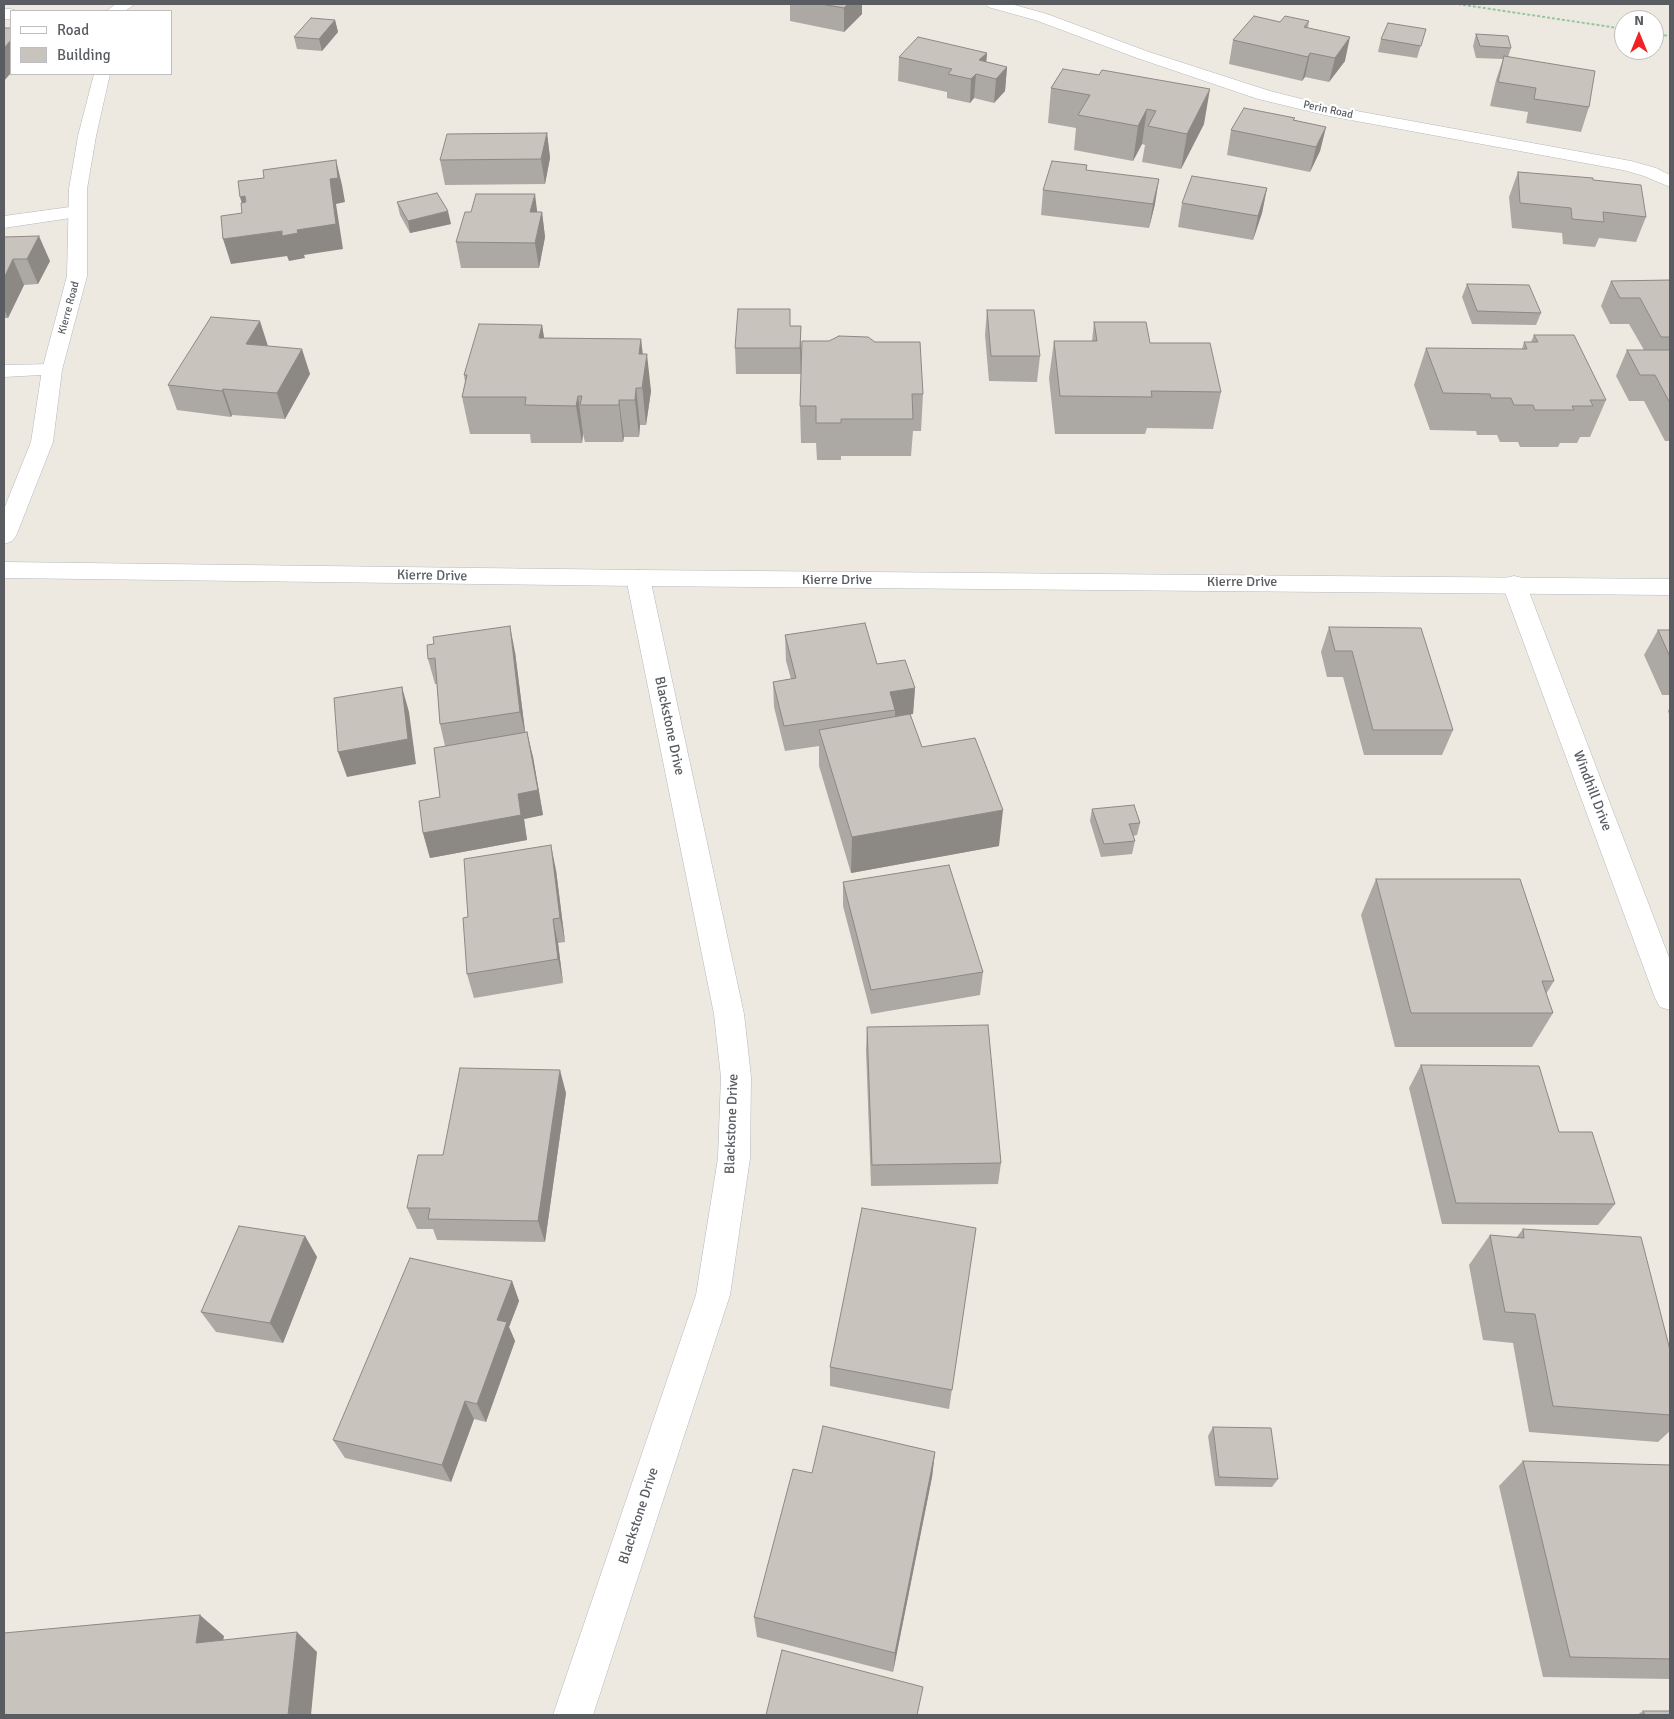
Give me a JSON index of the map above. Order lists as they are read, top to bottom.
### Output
{
  "streets": {
    "street": [
      "Perin Road",
      "Kierre Road",
      "Kierre Drive",
      "Blackstone Drive",
      "Windhill Drive"
    ]
  },
  "crossings": [
    ["Kierre Drive", "Blackstone Drive"],
    ["Kierre Drive", "Windhill Drive"]
  ],
  "legend": ["Road", "Building"],
  "north": "top"
}
